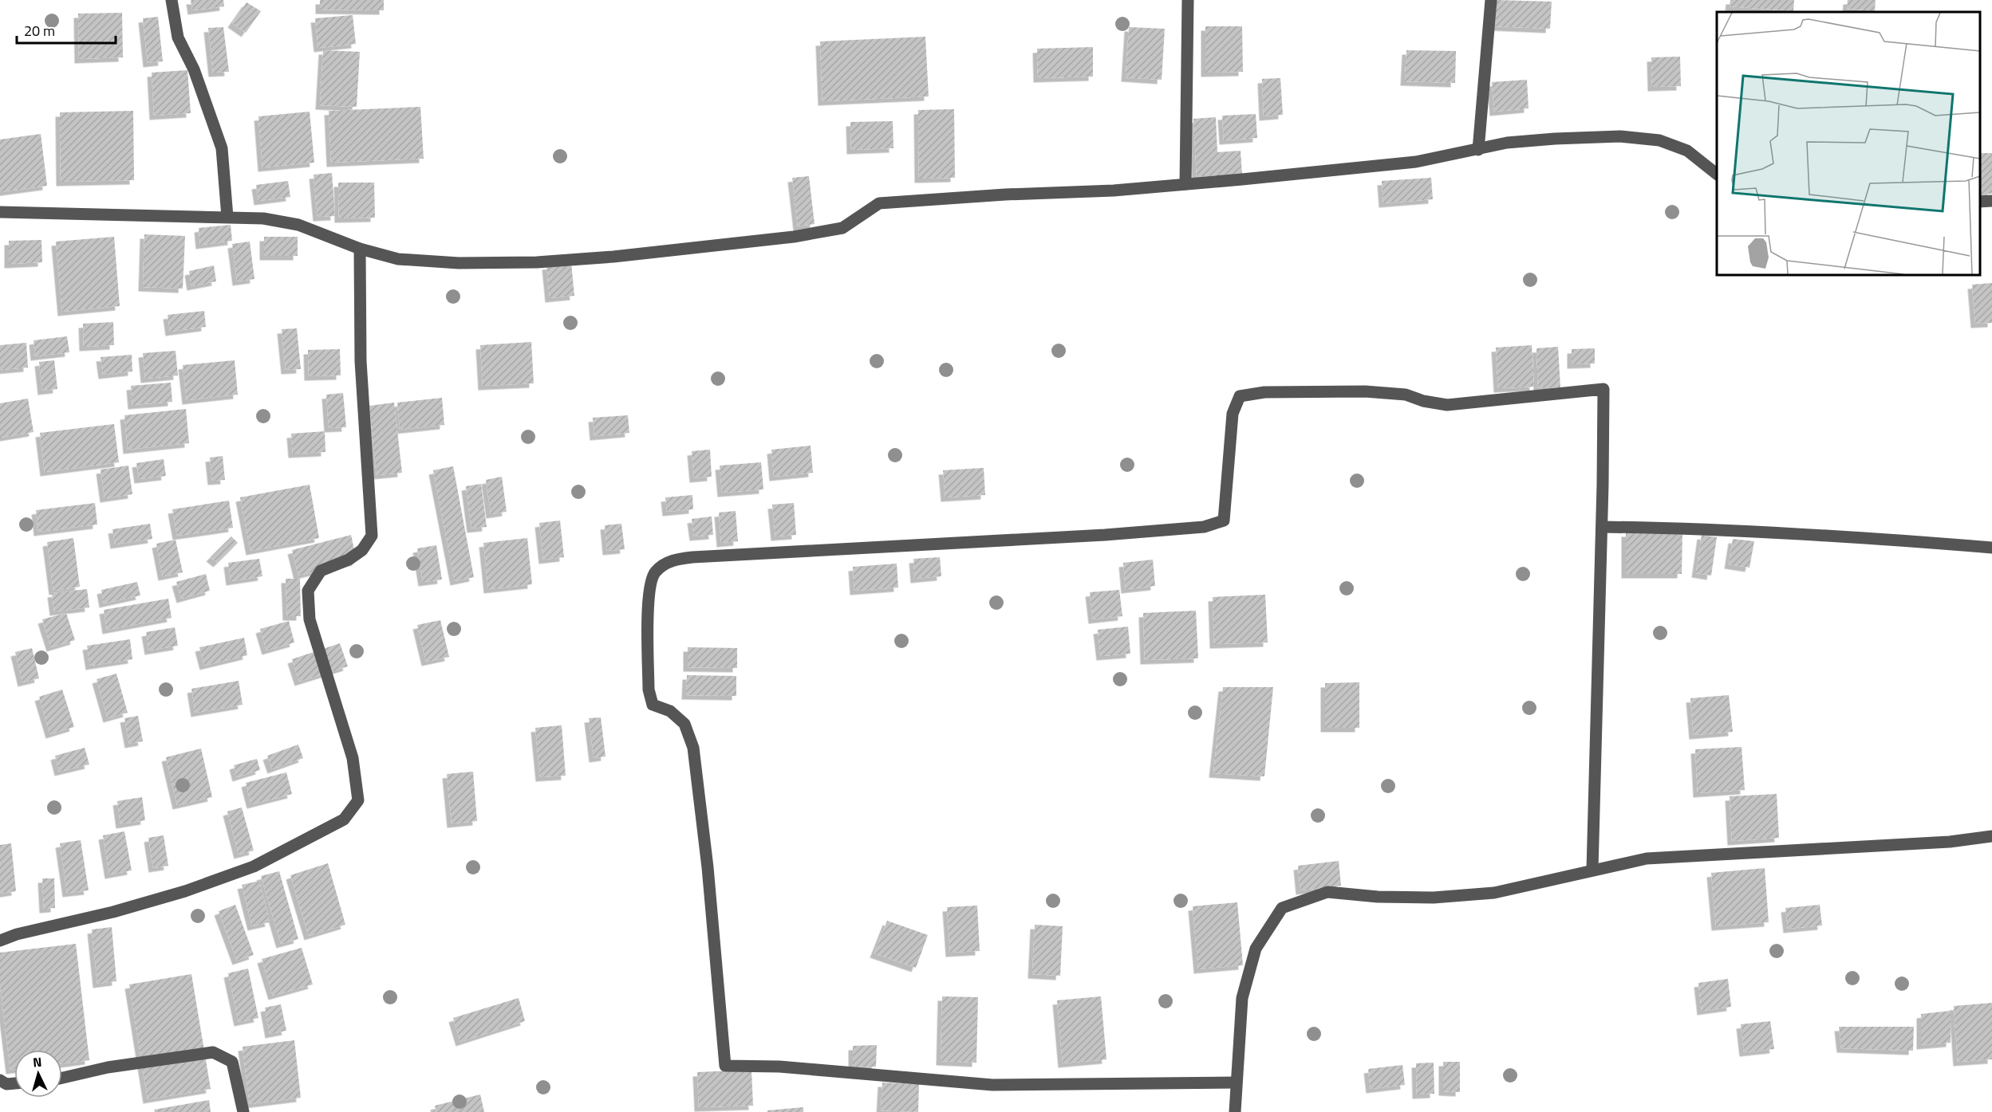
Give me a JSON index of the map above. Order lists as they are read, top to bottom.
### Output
{
  "scale_bar": "20 m",
  "north": "top"
}
